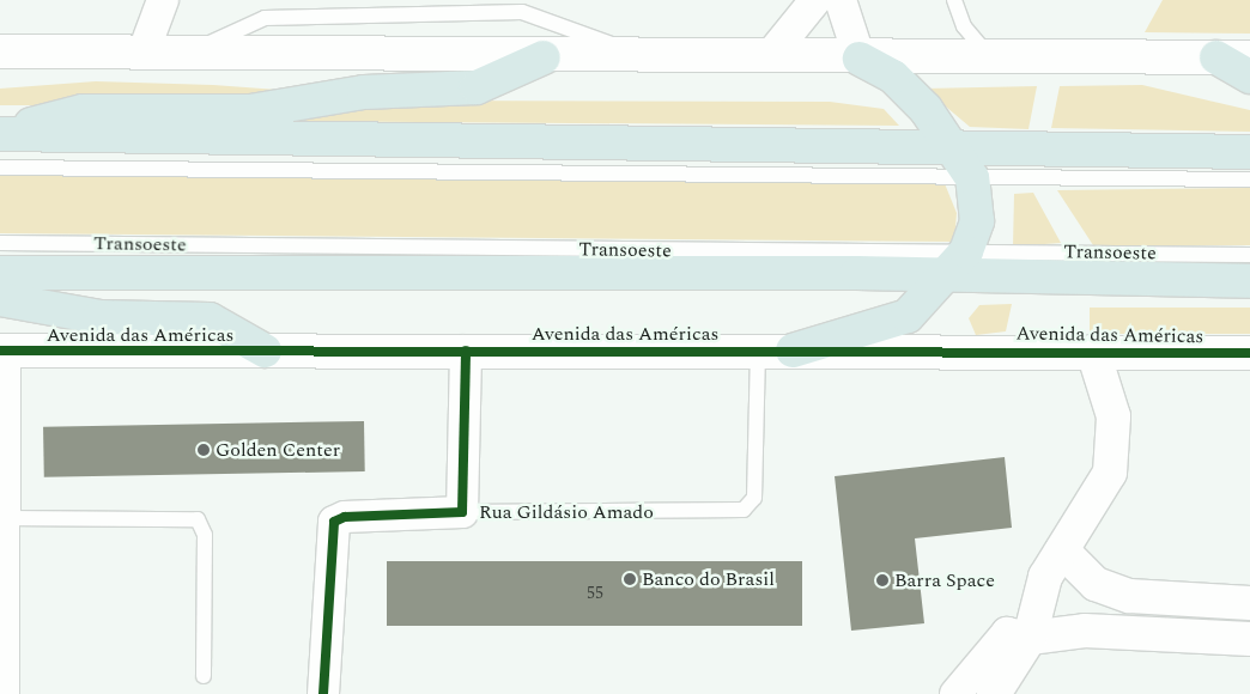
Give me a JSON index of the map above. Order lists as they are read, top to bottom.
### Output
{
  "streets": {
    "main road": ["Avenida das Américas"],
    "street": ["Rua Gildásio Amado"],
    "lane": ["Transoeste"]
  },
  "crossings": [
    ["Avenida das Américas", "Rua Gildásio Amado"]
  ],
  "places": ["Golden Center", "Banco do Brasil", "Barra Space"],
  "house_numbers": ["55"]
}
